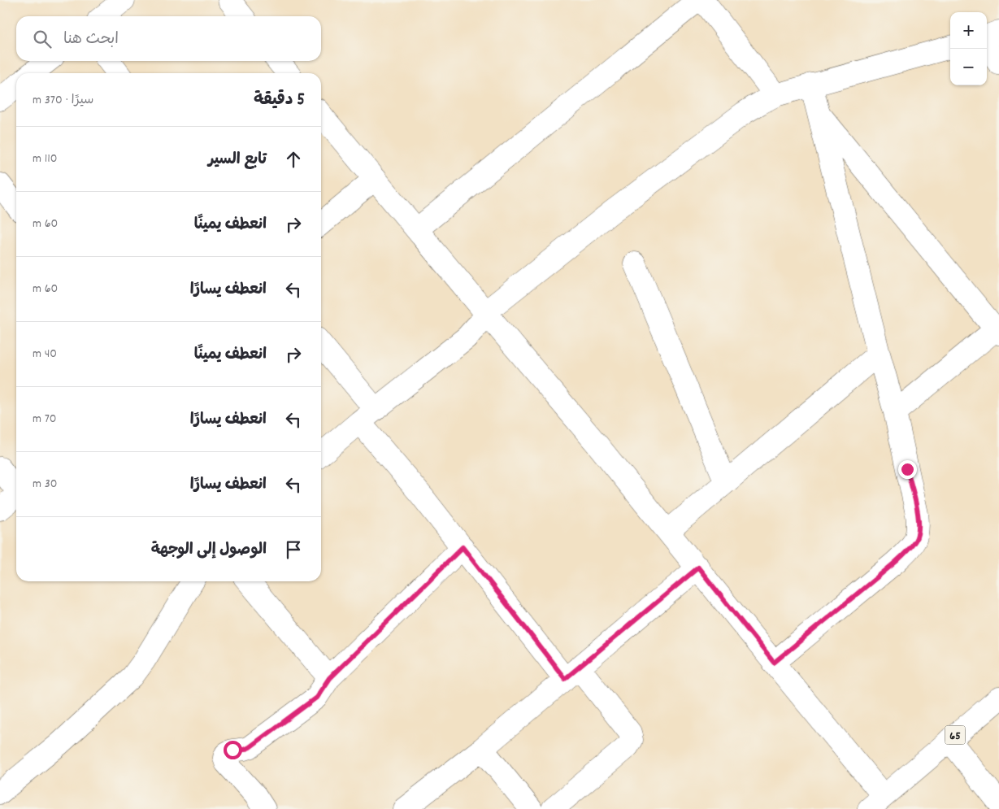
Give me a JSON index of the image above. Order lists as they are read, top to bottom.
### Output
{
  "streets": {
    "main road": ["65"]
  },
  "page": {
    "map_buttons": ["+", "−"],
    "search": "ابحث هنا",
    "heading": ["5 دقيقة", "سيرًا · 370 m"],
    "list": [
      ["تابع السير", "110 m"],
      ["انعطف يمينًا", "60 m"],
      ["انعطف يسارًا", "60 m"],
      ["انعطف يمينًا", "40 m"],
      ["انعطف يسارًا", "70 m"],
      ["انعطف يسارًا", "30 m"],
      "الوصول إلى الوجهة"
    ]
  }
}
